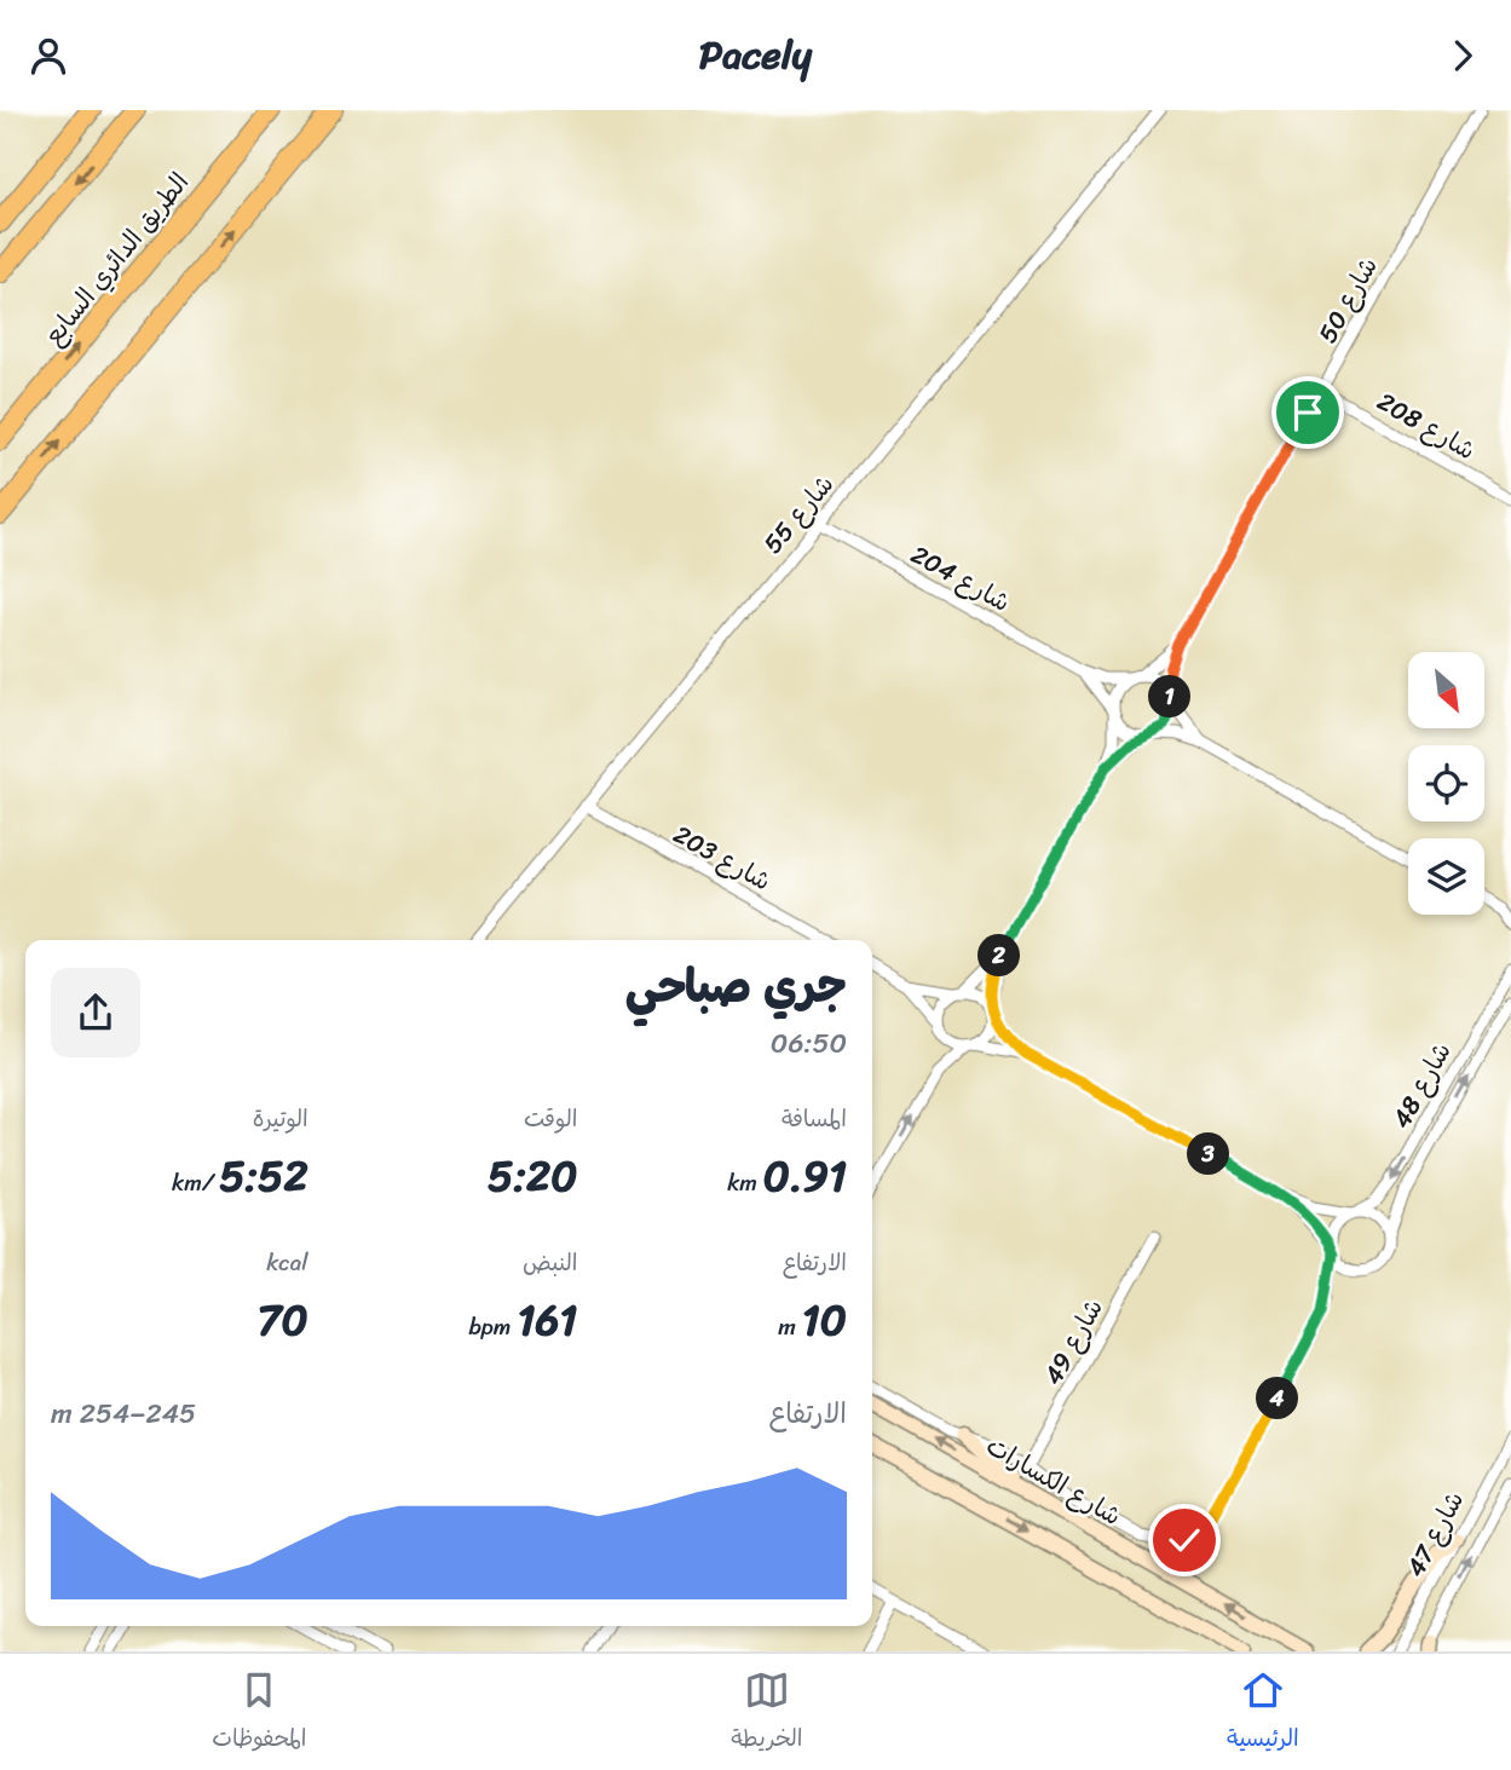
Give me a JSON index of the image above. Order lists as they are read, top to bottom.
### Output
{
  "streets": {
    "highway": ["الطريق الدائري السابع"],
    "street": [
      "شارع 50",
      "شارع 208",
      "شارع 55",
      "شارع 204",
      "شارع 203",
      "شارع 48",
      "شارع 49",
      "شارع الكسارات",
      "شارع 47"
    ]
  },
  "crossings": [
    ["شارع 50", "شارع 208"],
    ["شارع 50", "شارع 204"],
    ["شارع 55", "شارع 204"],
    ["شارع 55", "شارع 203"],
    ["شارع 48", "شارع الكسارات"],
    ["شارع 49", "شارع الكسارات"]
  ],
  "north": "bottom right",
  "page": {
    "header": "Pacely",
    "pins": [
      "1",
      "2",
      "3",
      "4"
    ],
    "heading": ["جري صباحي", "06:50"],
    "stats": [
      ["المسافة", "0.91 km"],
      ["الوقت", "5:20"],
      ["الوتيرة", "5:52 /km"],
      ["الارتفاع", "10 m"],
      ["النبض", "161 bpm"],
      ["kcal", "70"]
    ],
    "chart": ["الارتفاع", "245–254 m"],
    "tabs": ["الرئيسية", "الخريطة", "المحفوظات"]
  }
}
